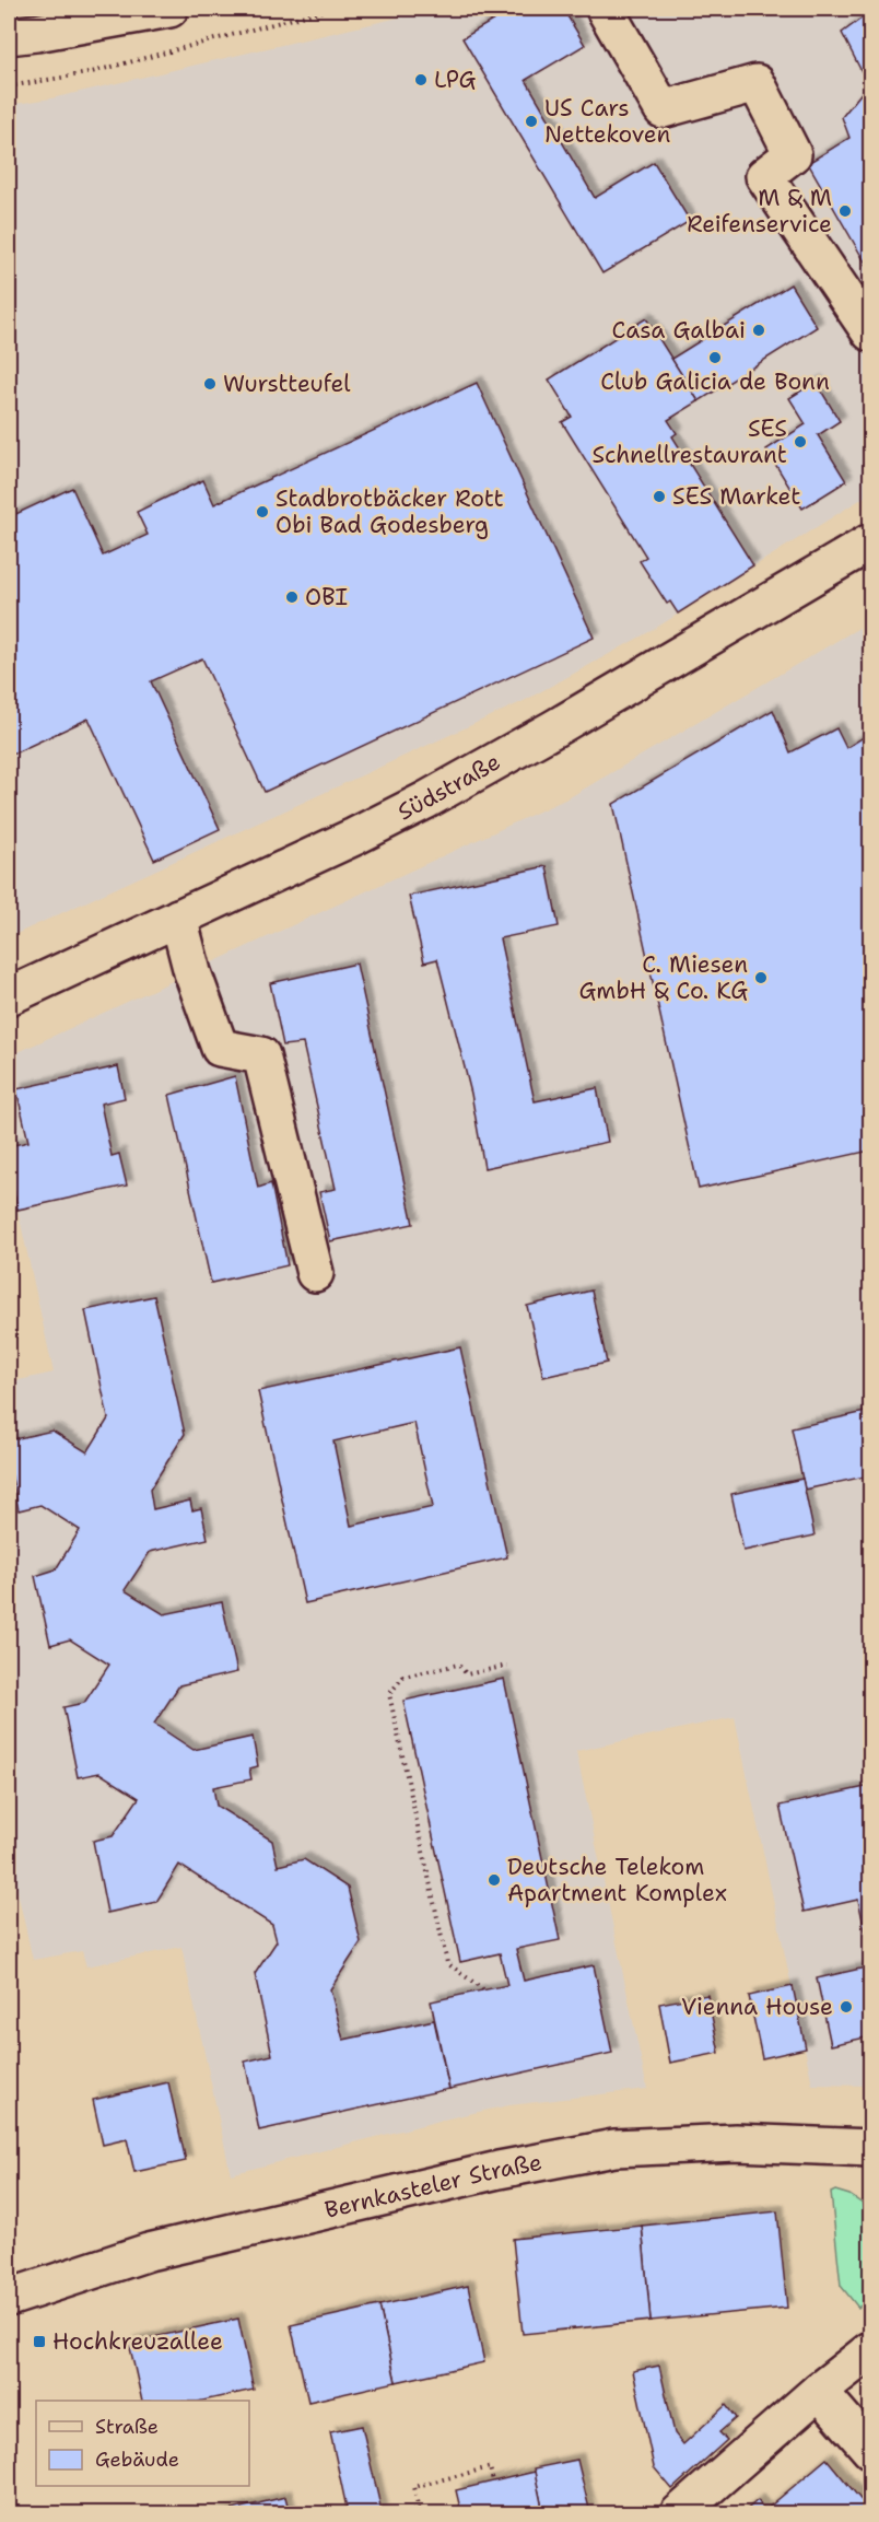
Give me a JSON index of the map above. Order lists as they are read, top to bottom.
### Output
{
  "streets": {
    "street": ["Südstraße", "Bernkasteler Straße"]
  },
  "places": {
    "other": [
      "LPG",
      "US Cars Nettekoven",
      "M & M Reifenservice",
      "Casa Galbai",
      "Club Galicia de Bonn",
      "Wurstteufel",
      "SES Schnellrestaurant",
      "SES Market",
      "Stadbrotbäcker Rott Obi Bad Godesberg",
      "OBI",
      "C. Miesen GmbH & Co. KG",
      "Deutsche Telekom Apartment Komplex",
      "Vienna House"
    ],
    "transit": ["Hochkreuzallee"]
  },
  "legend": ["Straße", "Gebäude"]
}
